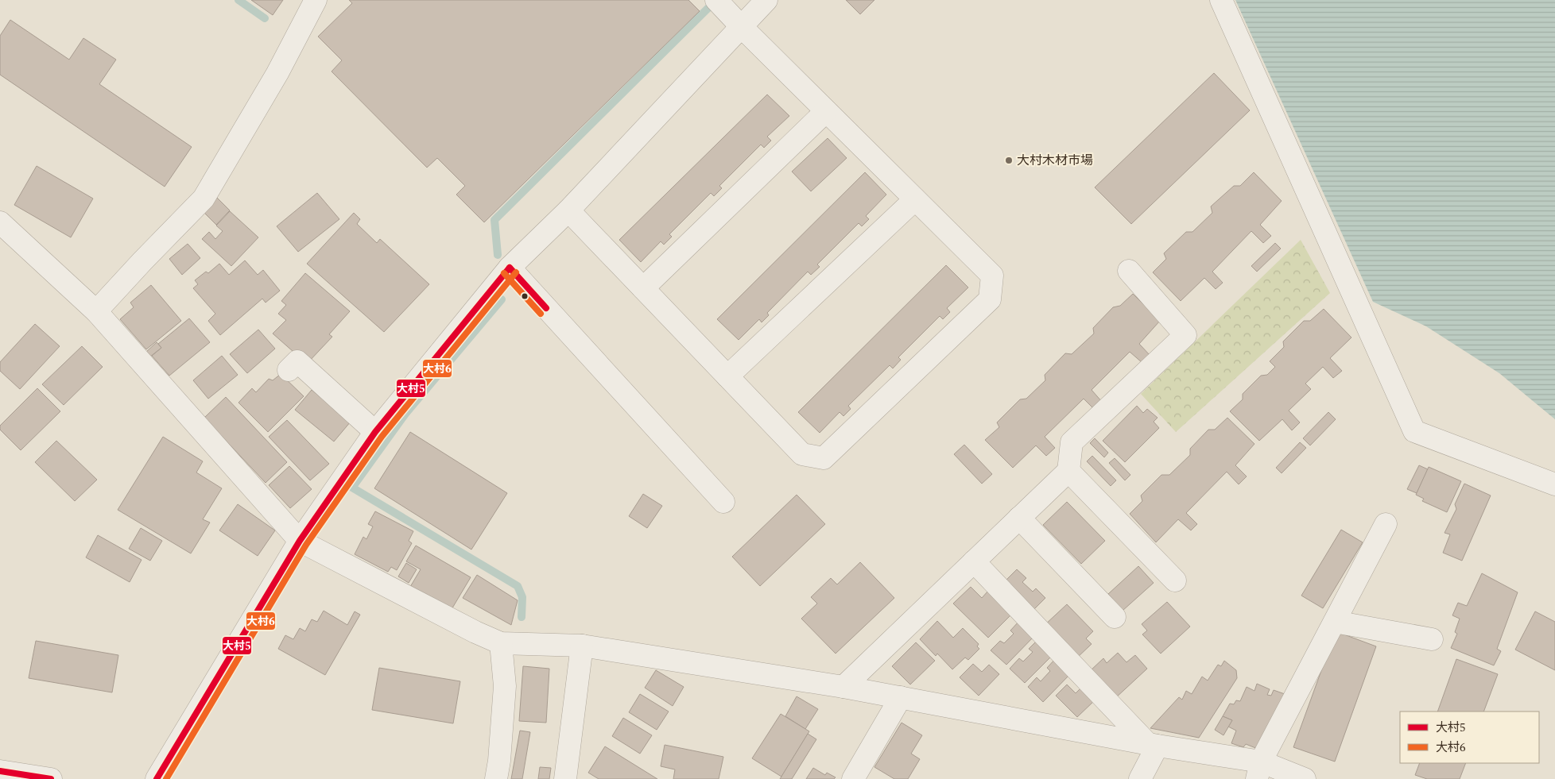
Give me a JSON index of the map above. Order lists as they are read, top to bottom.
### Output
{
  "places": ["大村木材市場"],
  "lines": ["transit line 大村5", "transit line 大村6"],
  "legend": ["大村5", "大村6"]
}
